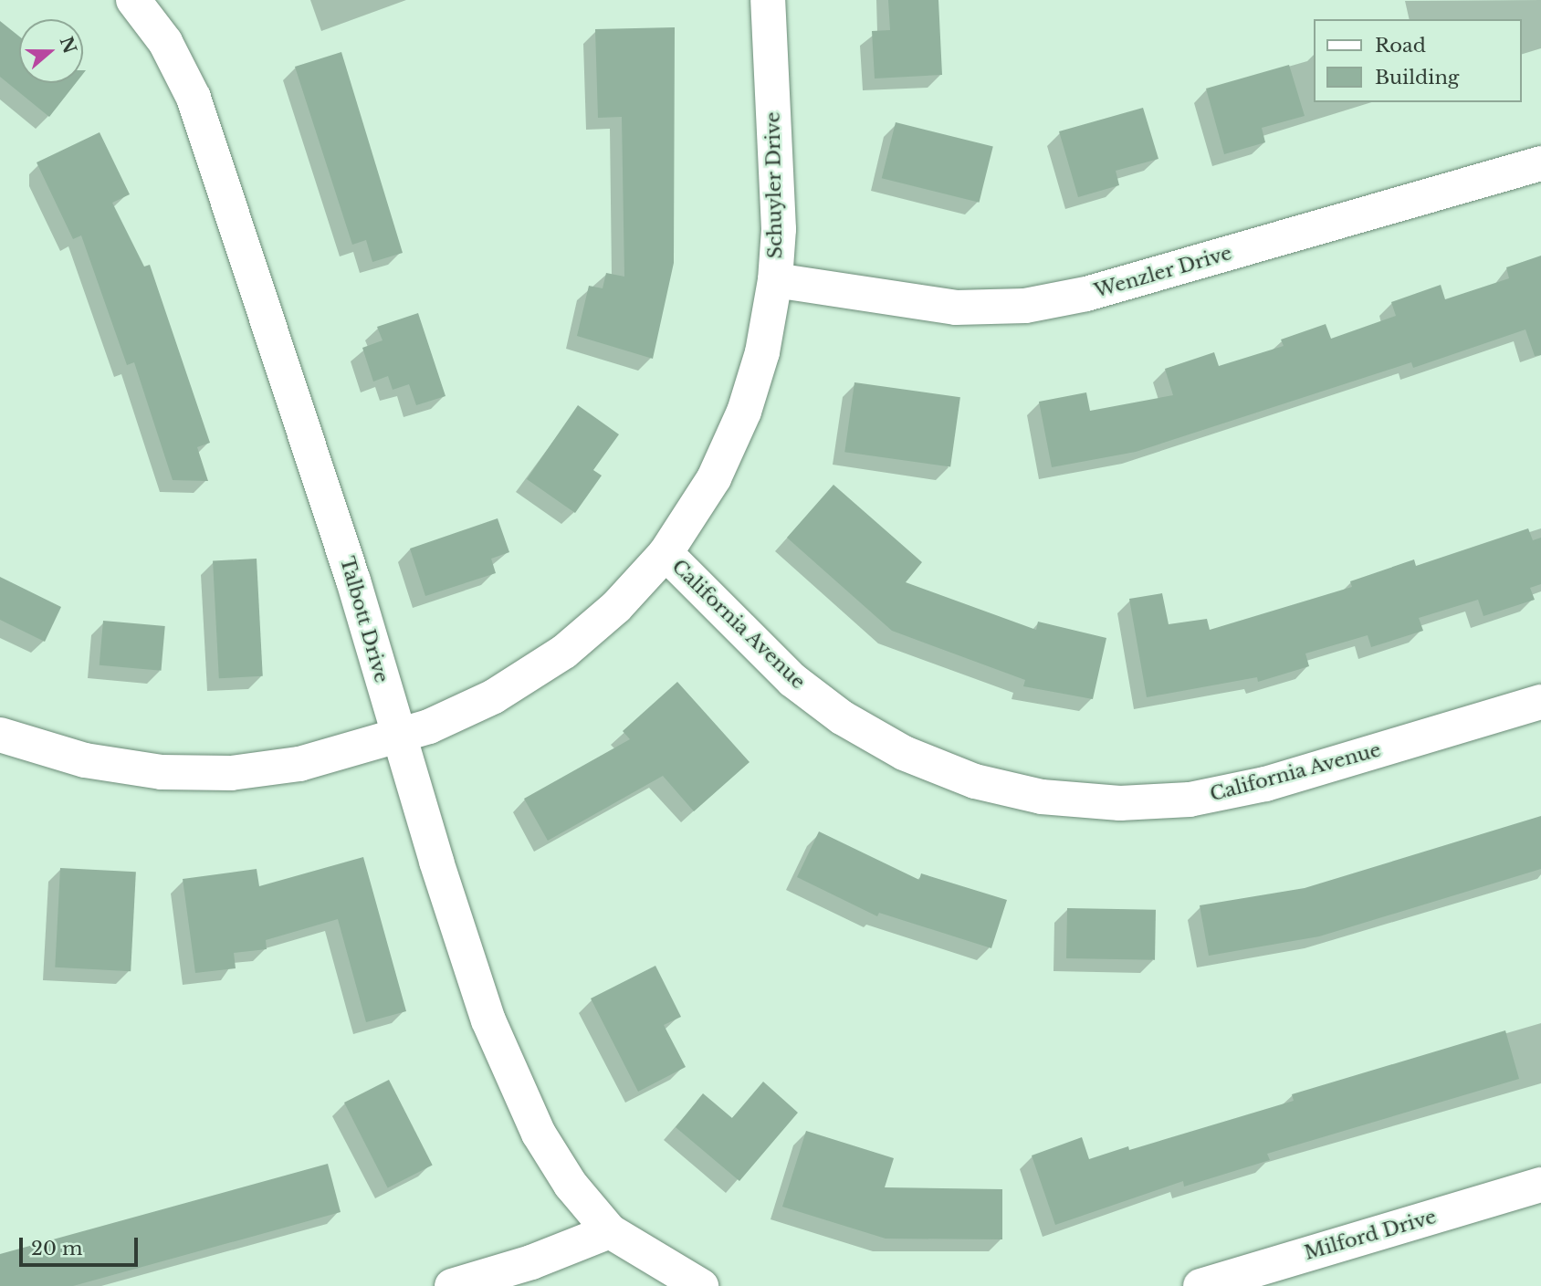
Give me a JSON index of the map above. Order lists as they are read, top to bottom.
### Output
{
  "streets": {
    "street": [
      "Schuyler Drive",
      "Wenzler Drive",
      "Talbott Drive",
      "California Avenue",
      "Milford Drive"
    ]
  },
  "crossings": [
    ["Schuyler Drive", "Wenzler Drive"],
    ["Schuyler Drive", "Talbott Drive"],
    ["Schuyler Drive", "California Avenue"]
  ],
  "legend": ["Road", "Building"],
  "scale_bar": "20 m",
  "north": "right"
}
